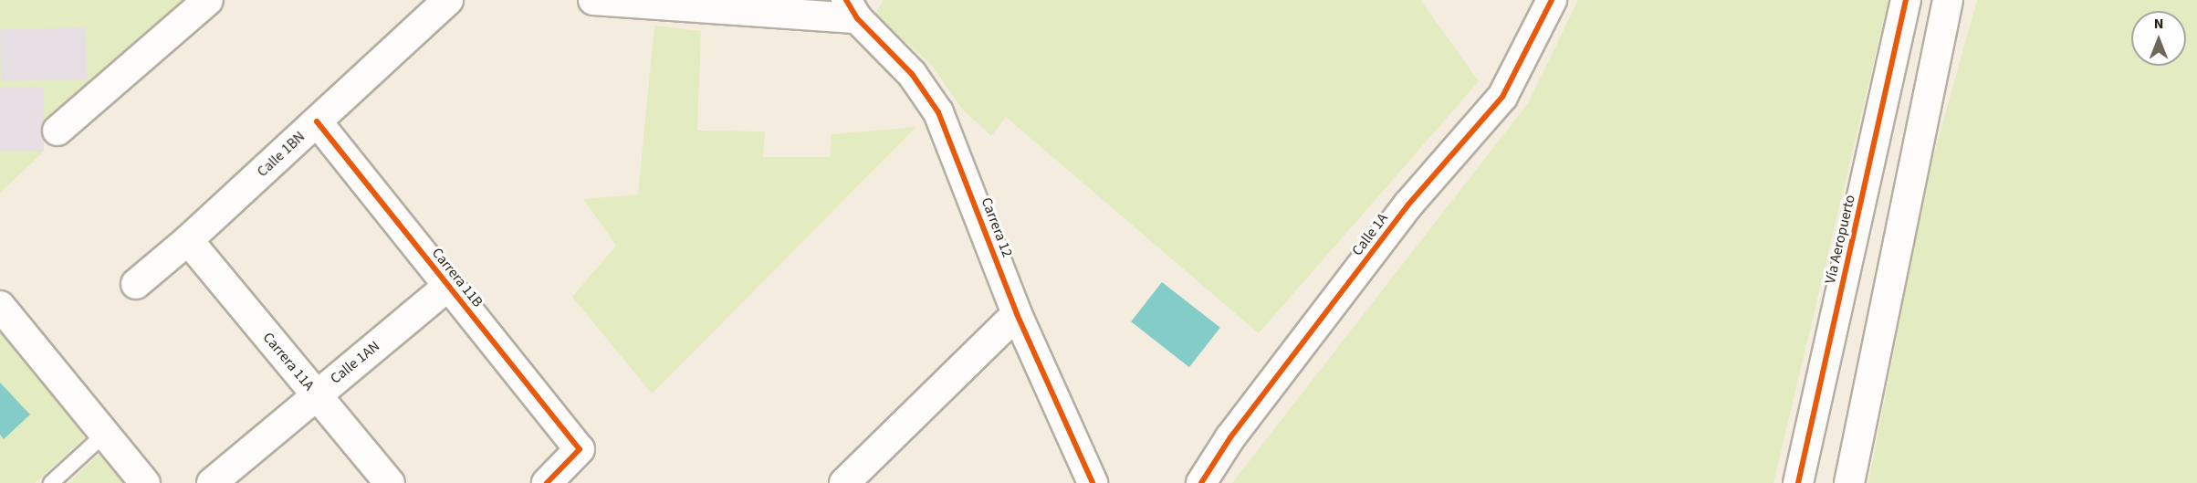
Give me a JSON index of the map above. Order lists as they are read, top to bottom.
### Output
{
  "streets": {
    "street": [
      "Calle 1BN",
      "Carrera 12",
      "Calle 1A",
      "Vía Aeropuerto",
      "Carrera 11B",
      "Carrera 11A",
      "Calle 1AN"
    ]
  },
  "crossings": [
    ["Calle 1BN", "Carrera 11B"],
    ["Calle 1BN", "Carrera 11A"],
    ["Carrera 11B", "Calle 1AN"],
    ["Carrera 11A", "Calle 1AN"]
  ],
  "north": "top"
}
